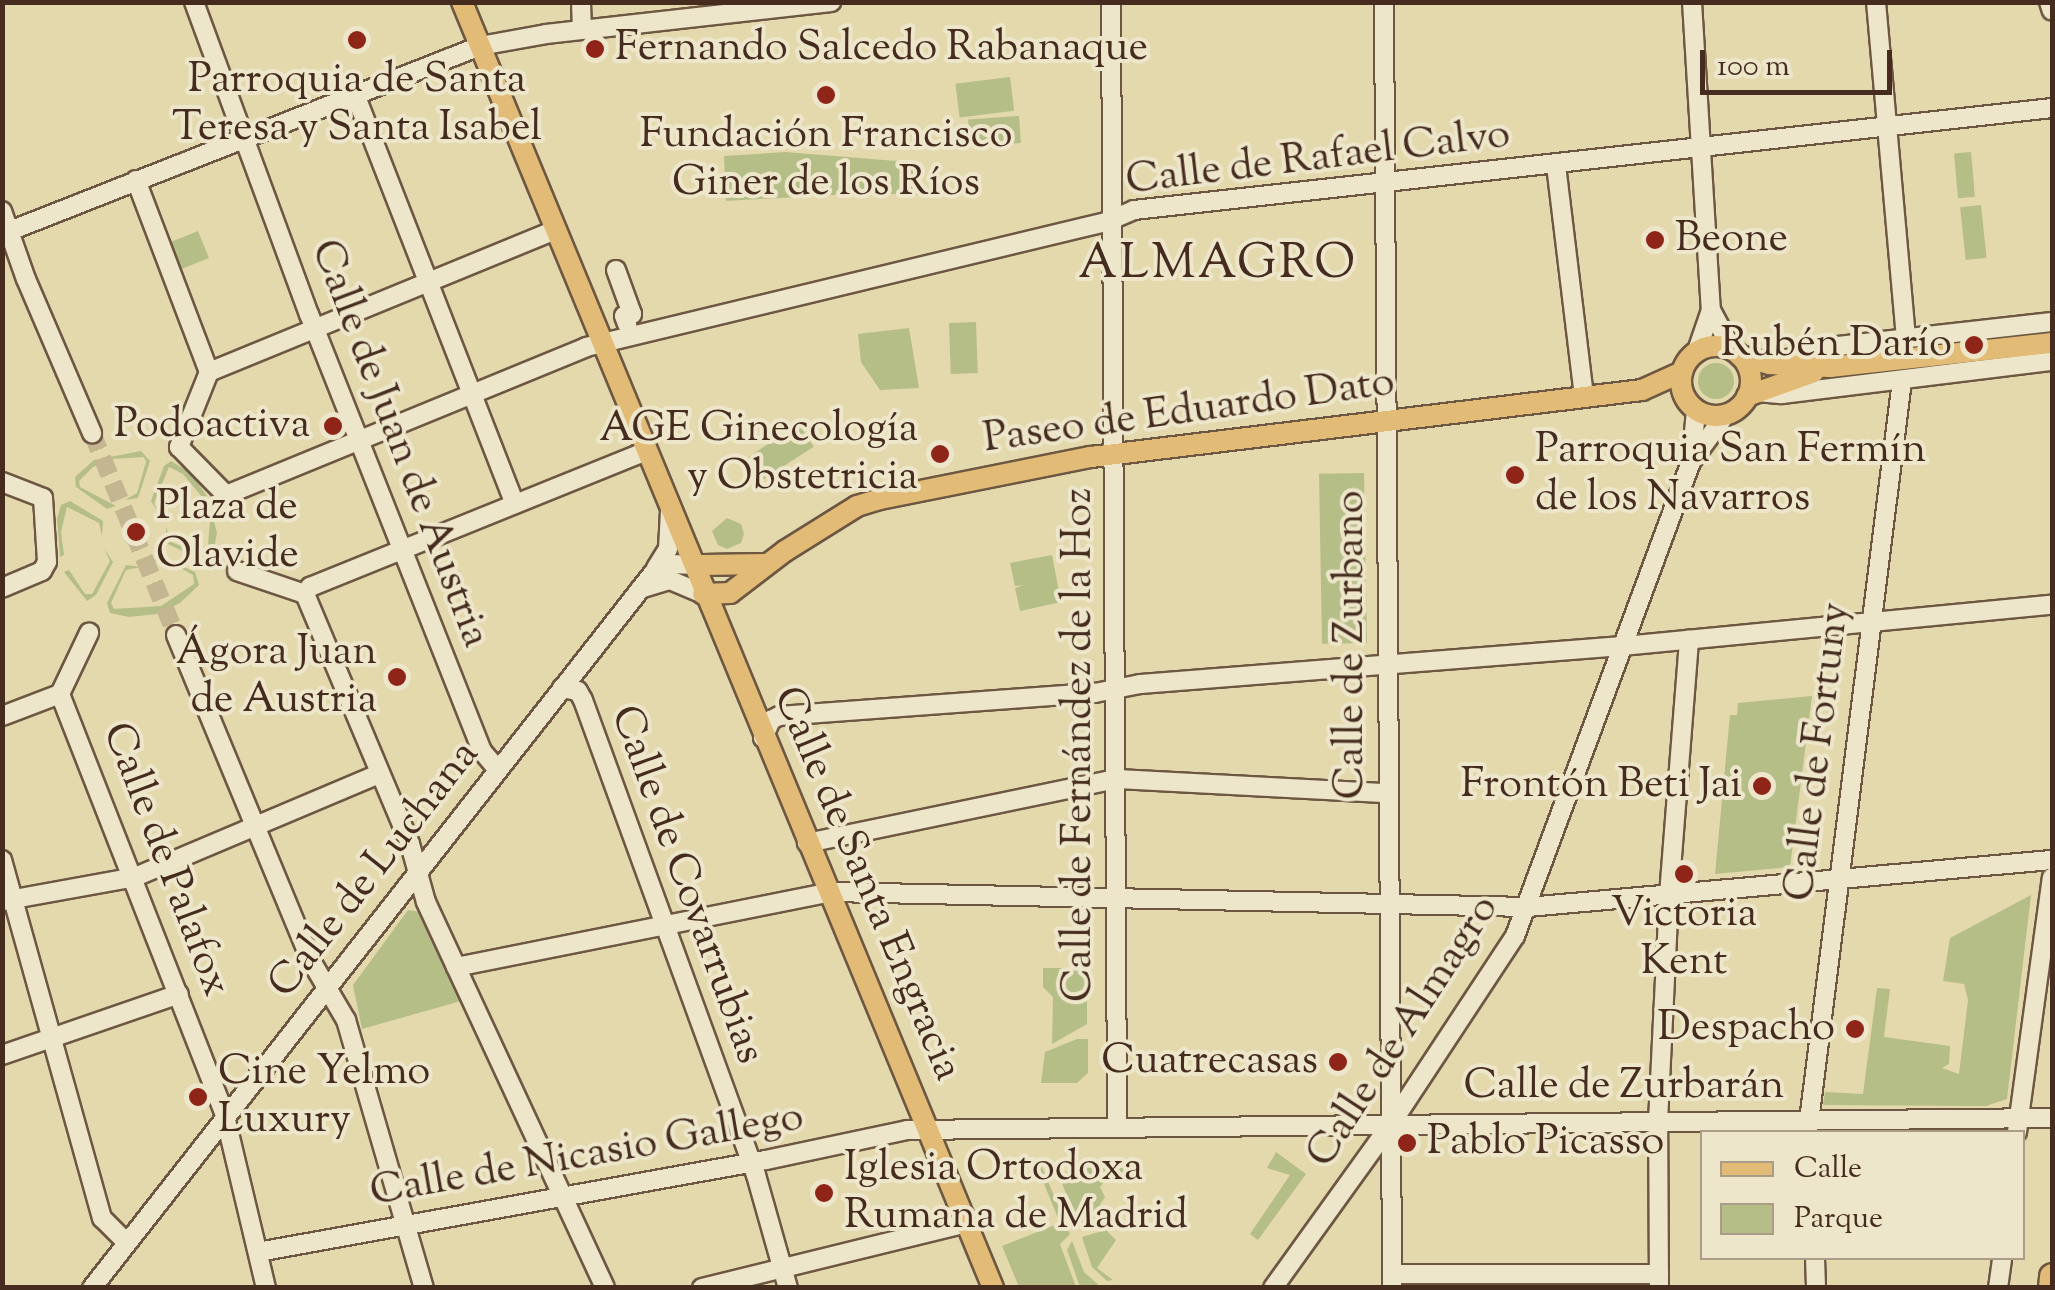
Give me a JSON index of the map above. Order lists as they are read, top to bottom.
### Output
{
  "streets": {
    "main road": ["Paseo de Eduardo Dato", "Calle de Santa Engracia"],
    "street": [
      "Calle de Rafael Calvo",
      "Calle de Juan de Austria",
      "Calle de Zurbano",
      "Calle de Fernández de la Hoz",
      "Calle de Fortuny",
      "Calle de Palafox",
      "Calle de Luchana",
      "Calle de Covarrubias",
      "Calle de Almagro",
      "Calle de Zurbarán",
      "Calle de Nicasio Gallego"
    ]
  },
  "crossings": [
    ["Calle de Rafael Calvo", "Calle de Juan de Austria"],
    ["Calle de Rafael Calvo", "Calle de Zurbano"],
    ["Calle de Rafael Calvo", "Calle de Fernández de la Hoz"],
    ["Calle de Rafael Calvo", "Calle de Santa Engracia"],
    ["Paseo de Eduardo Dato", "Calle de Zurbano"],
    ["Paseo de Eduardo Dato", "Calle de Fernández de la Hoz"],
    ["Paseo de Eduardo Dato", "Calle de Santa Engracia"],
    ["Paseo de Eduardo Dato", "Calle de Almagro"],
    ["Calle de Juan de Austria", "Calle de Luchana"],
    ["Calle de Zurbano", "Calle de Almagro"],
    ["Calle de Zurbano", "Calle de Zurbarán"],
    ["Calle de Fernández de la Hoz", "Calle de Zurbarán"],
    ["Calle de Fortuny", "Calle de Zurbarán"],
    ["Calle de Palafox", "Calle de Luchana"],
    ["Calle de Palafox", "Calle de Nicasio Gallego"],
    ["Calle de Luchana", "Calle de Covarrubias"],
    ["Calle de Santa Engracia", "Calle de Zurbarán"],
    ["Calle de Santa Engracia", "Calle de Nicasio Gallego"],
    ["Calle de Covarrubias", "Calle de Nicasio Gallego"],
    ["Calle de Almagro", "Calle de Zurbarán"],
    ["Calle de Zurbarán", "Calle de Nicasio Gallego"]
  ],
  "districts": ["ALMAGRO"],
  "places": [
    "Parroquia de Santa Teresa y Santa Isabel",
    "Fernando Salcedo Rabanaque",
    "Fundación Francisco Giner de los Ríos",
    "Beone",
    "Rubén Darío",
    "Podoactiva",
    "AGE Ginecología y Obstetricia",
    "Parroquia San Fermín de los Navarros",
    "Plaza de Olavide",
    "Ágora Juan de Austria",
    "Frontón Beti Jai",
    "Victoria Kent",
    "Despacho",
    "Cuatrecasas",
    "Cine Yelmo Luxury",
    "Pablo Picasso",
    "Iglesia Ortodoxa Rumana de Madrid"
  ],
  "legend": ["Calle", "Parque"],
  "scale_bar": "100 m"
}
